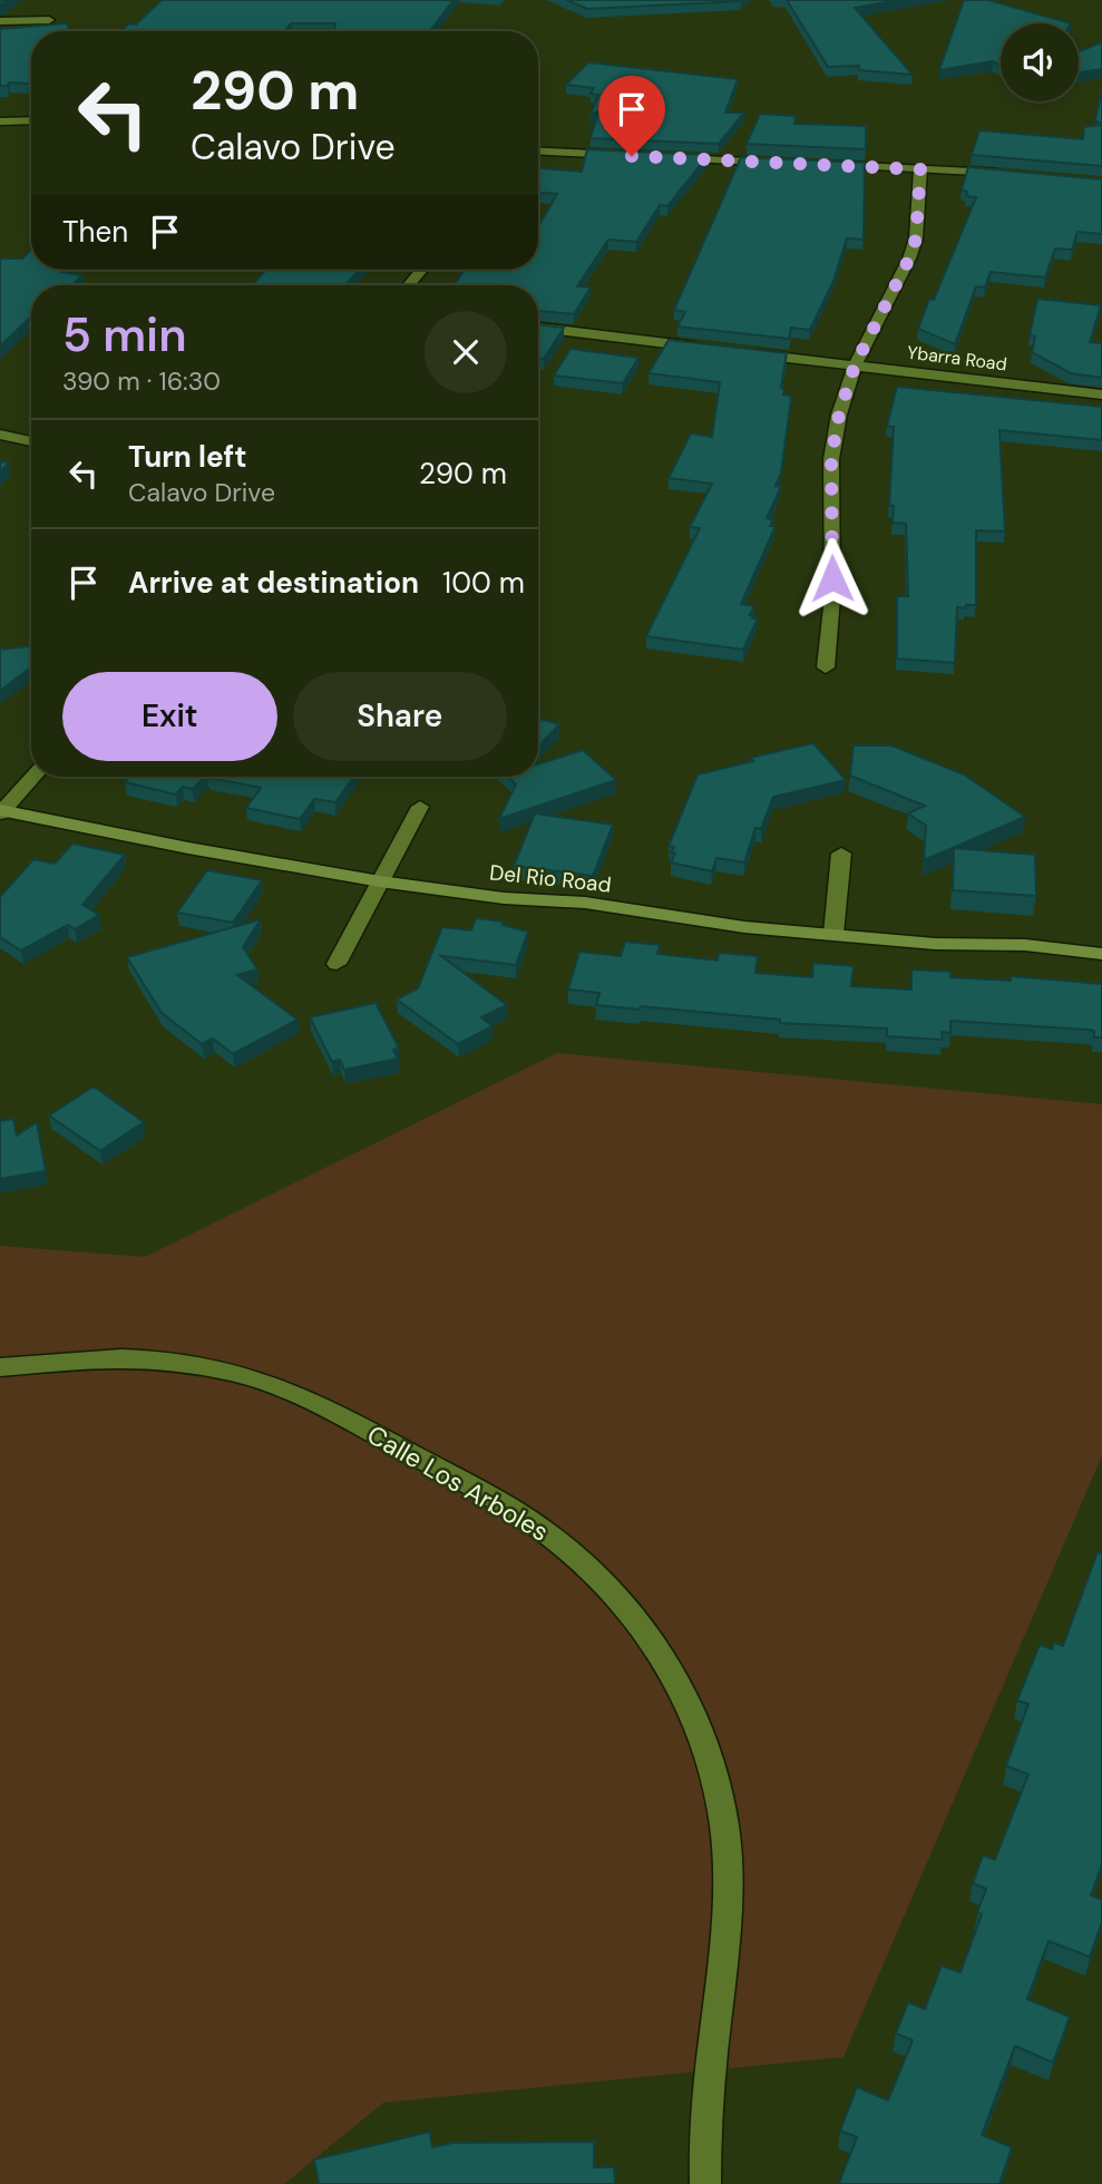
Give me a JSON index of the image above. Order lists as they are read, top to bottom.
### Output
{
  "streets": {
    "main road": ["Del Rio Road"],
    "street": ["Ybarra Road", "Calle Los Arboles"]
  },
  "page": {
    "turn": ["290 m", "Calavo Drive"],
    "then": "Then",
    "heading": ["5 min", "390 m · 16:30"],
    "list": [
      {
        "name": "Turn left",
        "note": "Calavo Drive",
        "value": "290 m"
      },
      {
        "name": "Arrive at destination",
        "value": "100 m"
      }
    ],
    "buttons": ["Exit", "Share"]
  }
}
